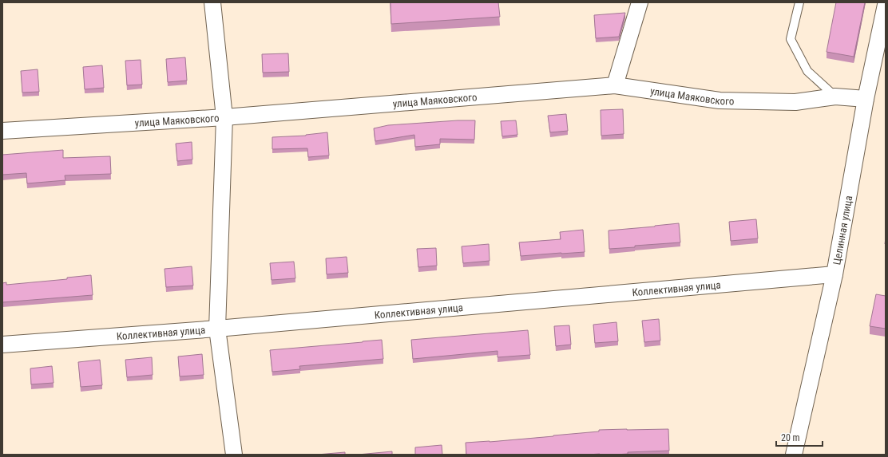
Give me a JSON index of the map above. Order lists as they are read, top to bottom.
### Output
{
  "streets": {
    "street": ["улица Маяковского", "Целинная улица", "Коллективная улица"]
  },
  "crossings": [
    ["улица Маяковского", "Целинная улица"],
    ["Целинная улица", "Коллективная улица"]
  ],
  "scale_bar": "20 m"
}
